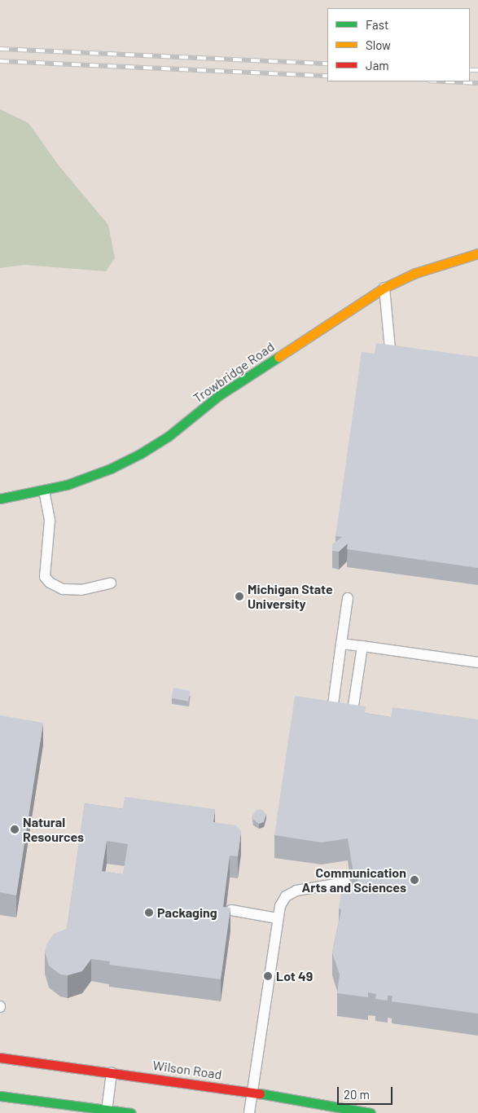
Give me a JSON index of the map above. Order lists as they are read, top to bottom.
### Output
{
  "streets": {
    "street": ["Trowbridge Road", "Wilson Road"]
  },
  "places": [
    "Michigan State University",
    "Natural Resources",
    "Communication Arts and Sciences",
    "Packaging",
    "Lot 49"
  ],
  "legend": ["Fast", "Slow", "Jam"],
  "scale_bar": "20 m"
}
